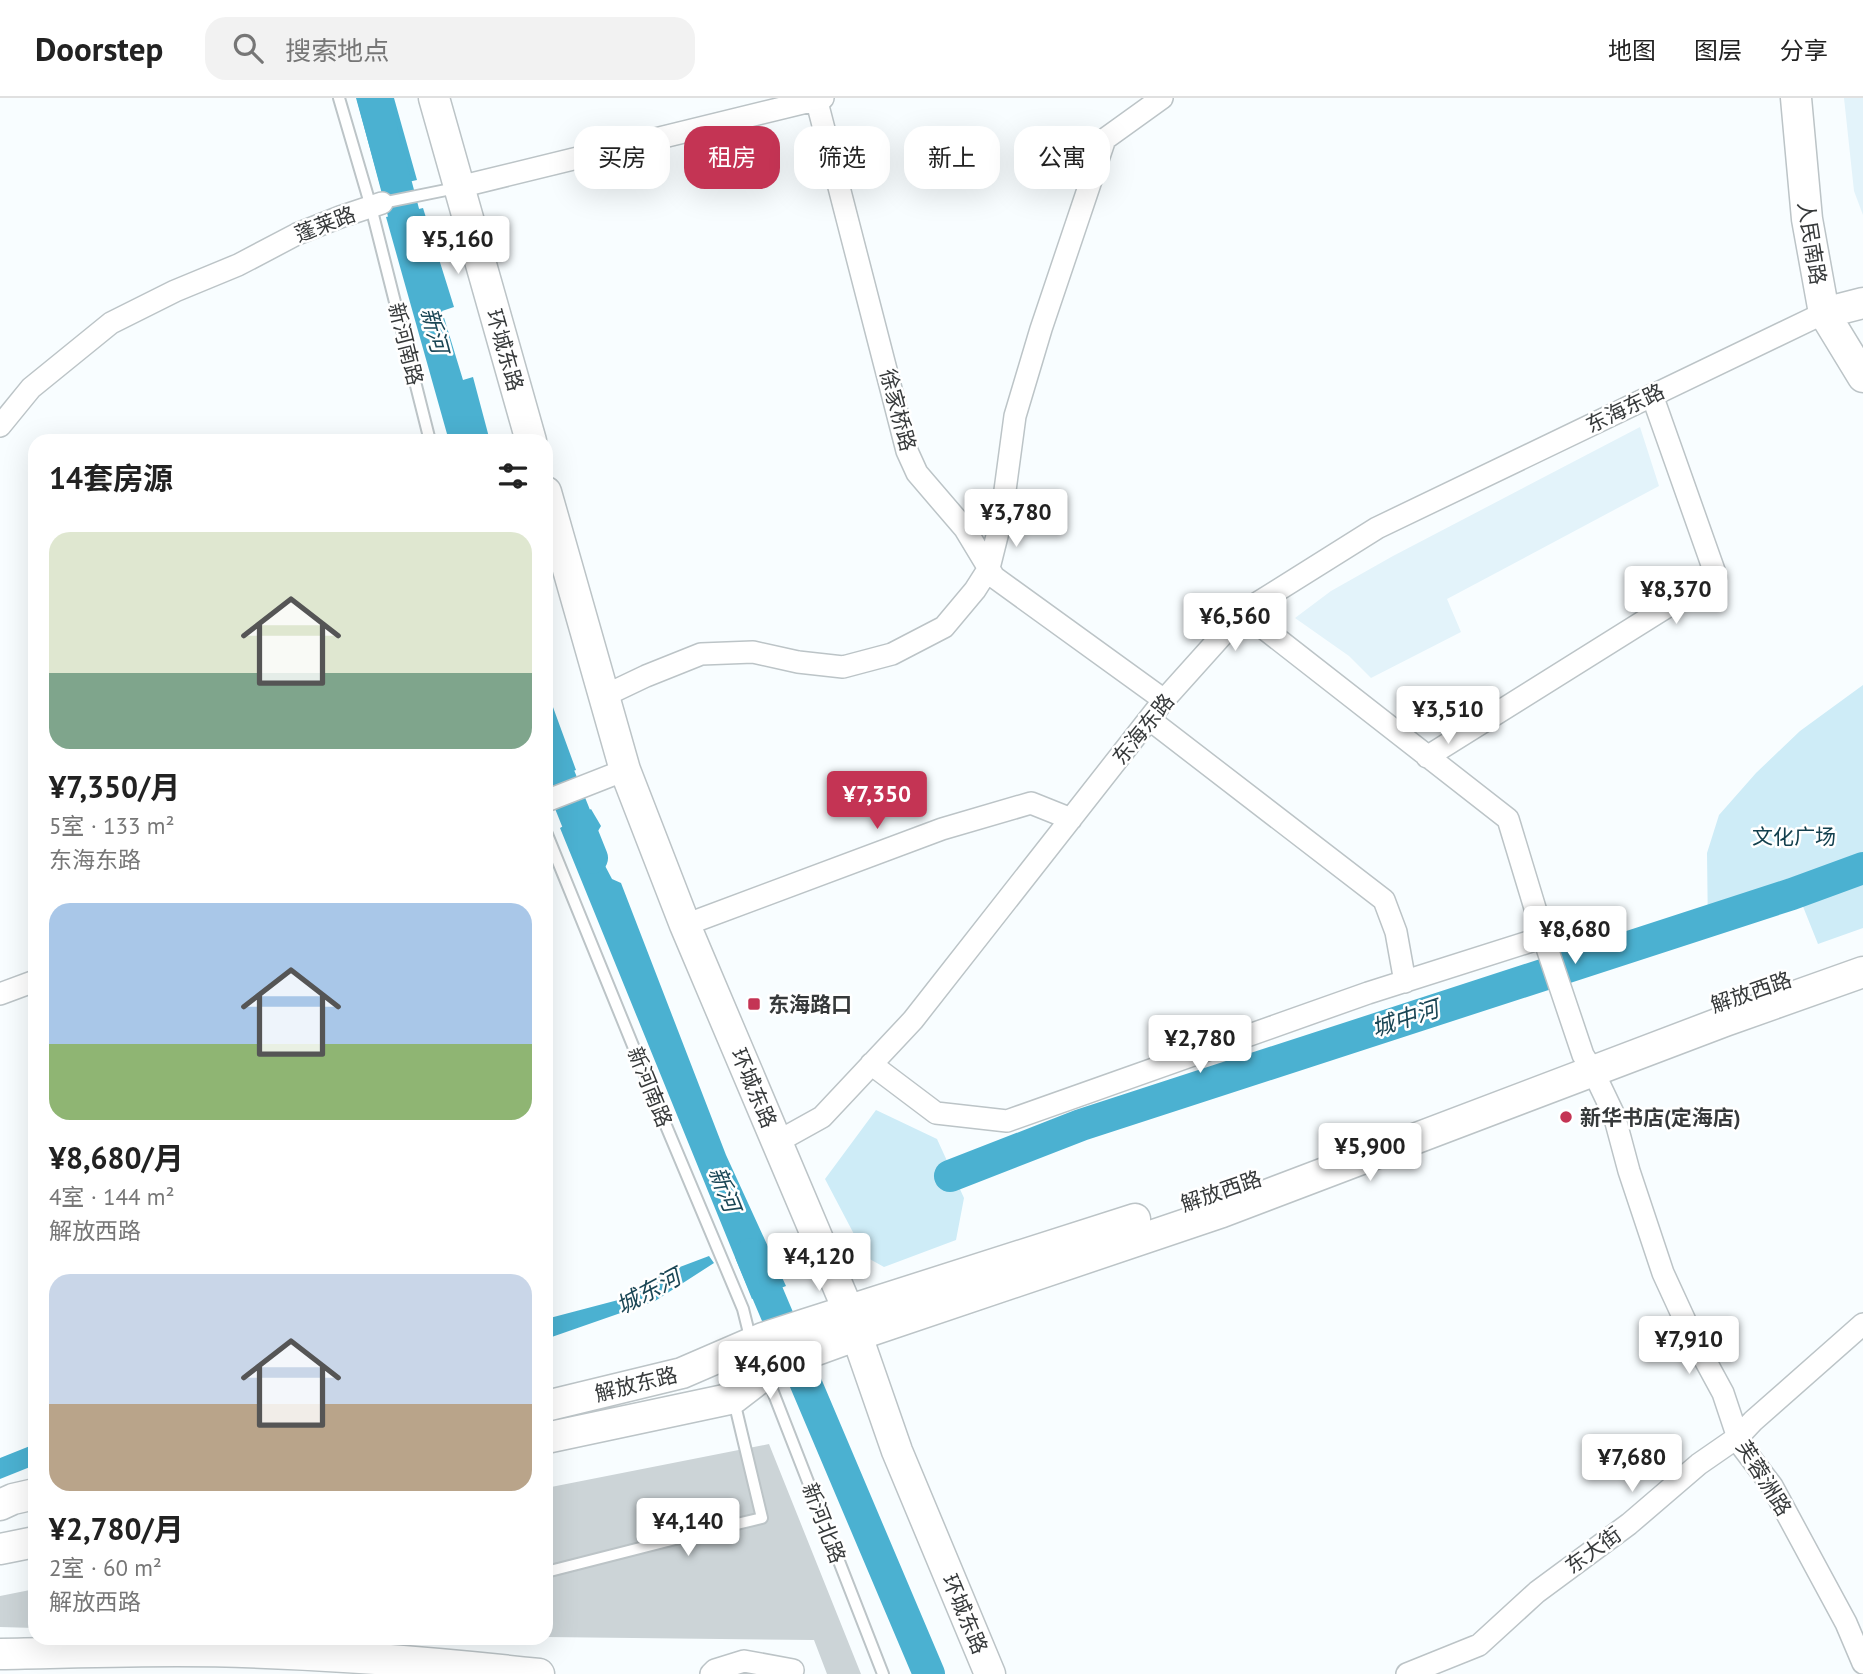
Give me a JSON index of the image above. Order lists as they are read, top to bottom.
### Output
{
  "streets": {
    "street": [
      "蓬莱路",
      "人民南路",
      "环城东路",
      "东海东路",
      "徐家桥路",
      "解放西路",
      "解放东路",
      "芙蓉洲路",
      "东大街"
    ],
    "lane": ["新河南路", "新河北路"]
  },
  "crossings": [
    ["蓬莱路", "新河南路"],
    ["蓬莱路", "环城东路"],
    ["蓬莱路", "徐家桥路"],
    ["人民南路", "东海东路"],
    ["新河南路", "解放东路"],
    ["新河南路", "新河北路"],
    ["环城东路", "东海东路"],
    ["东海东路", "徐家桥路"],
    ["东海东路", "芙蓉洲路"],
    ["解放西路", "芙蓉洲路"],
    ["解放东路", "新河北路"],
    ["芙蓉洲路", "东大街"]
  ],
  "water": ["新河", "城中河", "城东河"],
  "parks": ["文化广场"],
  "places": {
    "transit": ["东海路口"],
    "other": ["新华书店(定海店)"]
  },
  "page": {
    "header": "Doorstep",
    "search": "搜索地点",
    "nav": ["地图", "图层", "分享"],
    "chip": [
      "买房",
      "租房",
      "筛选",
      "新上",
      "公寓"
    ],
    "price": [
      "¥5,160",
      "¥3,780",
      "¥8,370",
      "¥6,560",
      "¥3,510",
      "¥7,350",
      "¥8,680",
      "¥2,780",
      "¥5,900",
      "¥4,120",
      "¥7,910",
      "¥4,600",
      "¥7,680",
      "¥4,140"
    ],
    "heading": "14套房源",
    "list": [
      {
        "name": "¥7,350/月",
        "note": "5室 · 133 m² · 东海东路"
      },
      {
        "name": "¥8,680/月",
        "note": "4室 · 144 m² · 解放西路"
      },
      {
        "name": "¥2,780/月",
        "note": "2室 · 60 m² · 解放西路"
      }
    ]
  }
}
